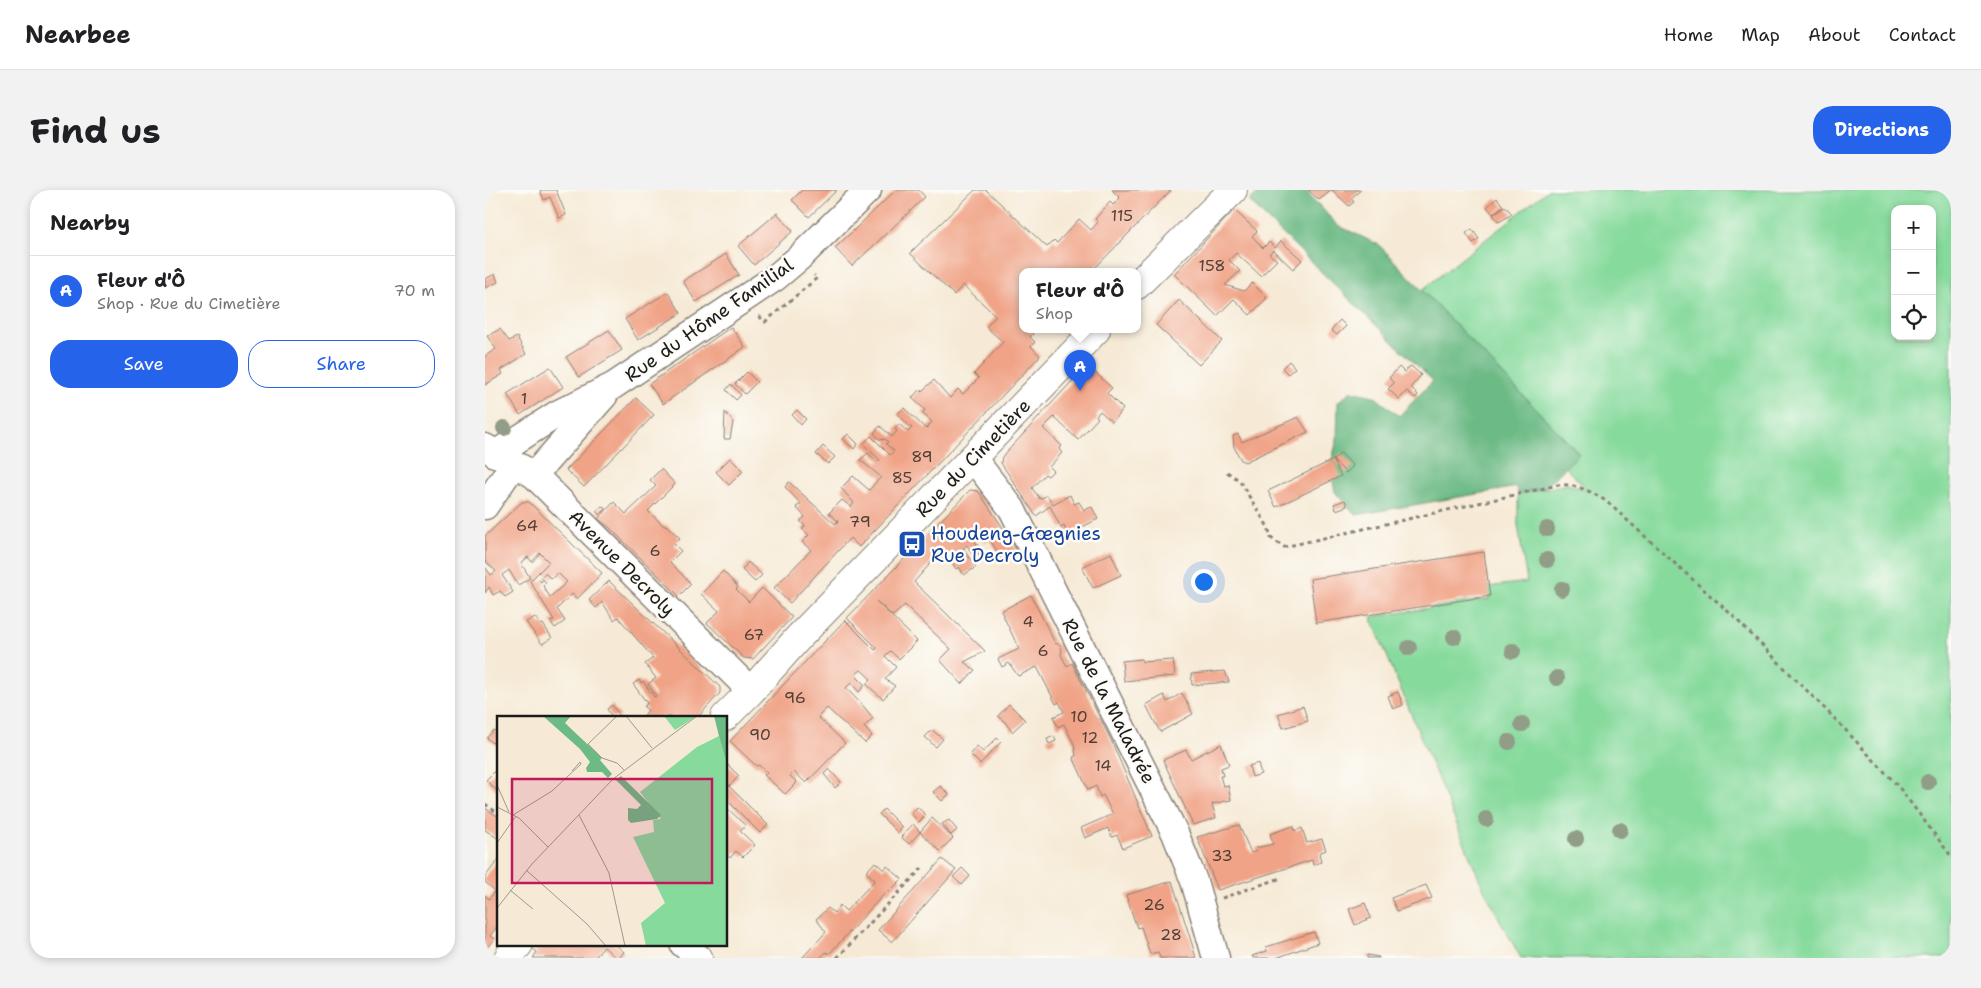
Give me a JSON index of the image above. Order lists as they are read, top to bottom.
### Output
{
  "streets": {
    "street": [
      "Rue du Hôme Familial",
      "Rue du Cimetière",
      "Avenue Decroly",
      "Rue de la Maladrée"
    ]
  },
  "crossings": [
    ["Rue du Hôme Familial", "Avenue Decroly"],
    ["Rue du Cimetière", "Avenue Decroly"],
    ["Rue du Cimetière", "Rue de la Maladrée"]
  ],
  "places": {
    "bus stop": ["Houdeng-Gœgnies Rue Decroly"]
  },
  "house_numbers": [
    "115",
    "158",
    "1",
    "89",
    "85",
    "79",
    "64",
    "6",
    "4",
    "67",
    "6",
    "96",
    "10",
    "90",
    "12",
    "14",
    "33",
    "26",
    "28"
  ],
  "page": {
    "header": "Nearbee",
    "nav": [
      "Home",
      "Map",
      "About",
      "Contact"
    ],
    "buttons": [
      "Directions",
      ["Save", "Share"]
    ],
    "title": "Find us",
    "heading": "Nearby",
    "map_buttons": ["+", "−"],
    "list": [
      {
        "mark": "A",
        "name": "Fleur d'Ô",
        "note": "Shop · Rue du Cimetière",
        "value": "70 m"
      }
    ],
    "popup": ["Fleur d'Ô", "Shop"],
    "pins": "A"
  }
}
